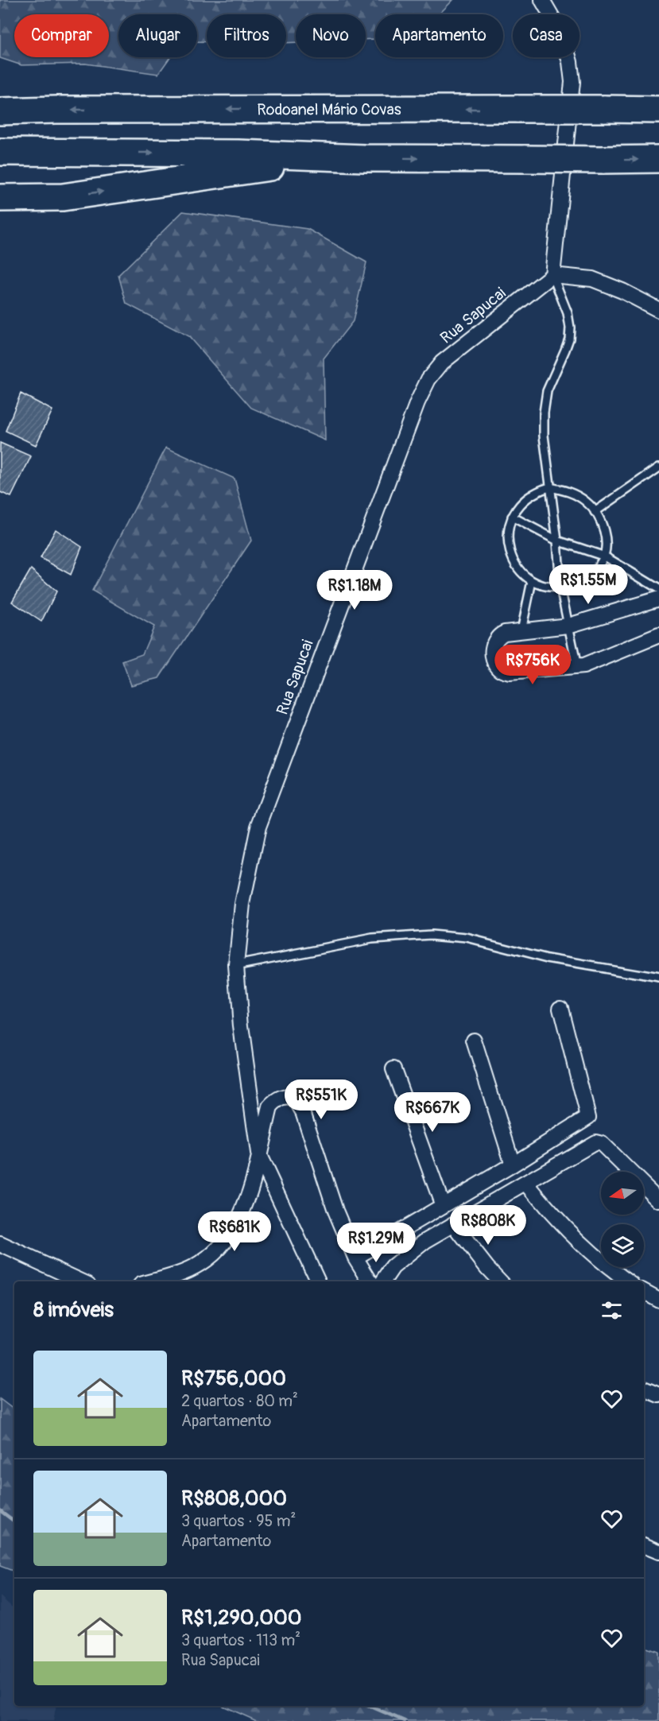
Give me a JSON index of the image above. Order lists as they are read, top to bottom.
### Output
{
  "streets": {
    "highway": ["Rodoanel Mário Covas"],
    "street": ["Rua Sapucai"]
  },
  "north": "left",
  "page": {
    "chip": [
      "Comprar",
      "Alugar",
      "Filtros",
      "Novo",
      "Apartamento",
      "Casa"
    ],
    "price": [
      "R$1.55M",
      "R$1.18M",
      "R$756K",
      "R$551K",
      "R$667K",
      "R$808K",
      "R$681K",
      "R$1.29M"
    ],
    "heading": "8 imóveis",
    "list": [
      {
        "name": "R$756,000",
        "note": "2 quartos · 80 m² · Apartamento"
      },
      {
        "name": "R$808,000",
        "note": "3 quartos · 95 m² · Apartamento"
      },
      {
        "name": "R$1,290,000",
        "note": "3 quartos · 113 m² · Rua Sapucai"
      }
    ]
  }
}
